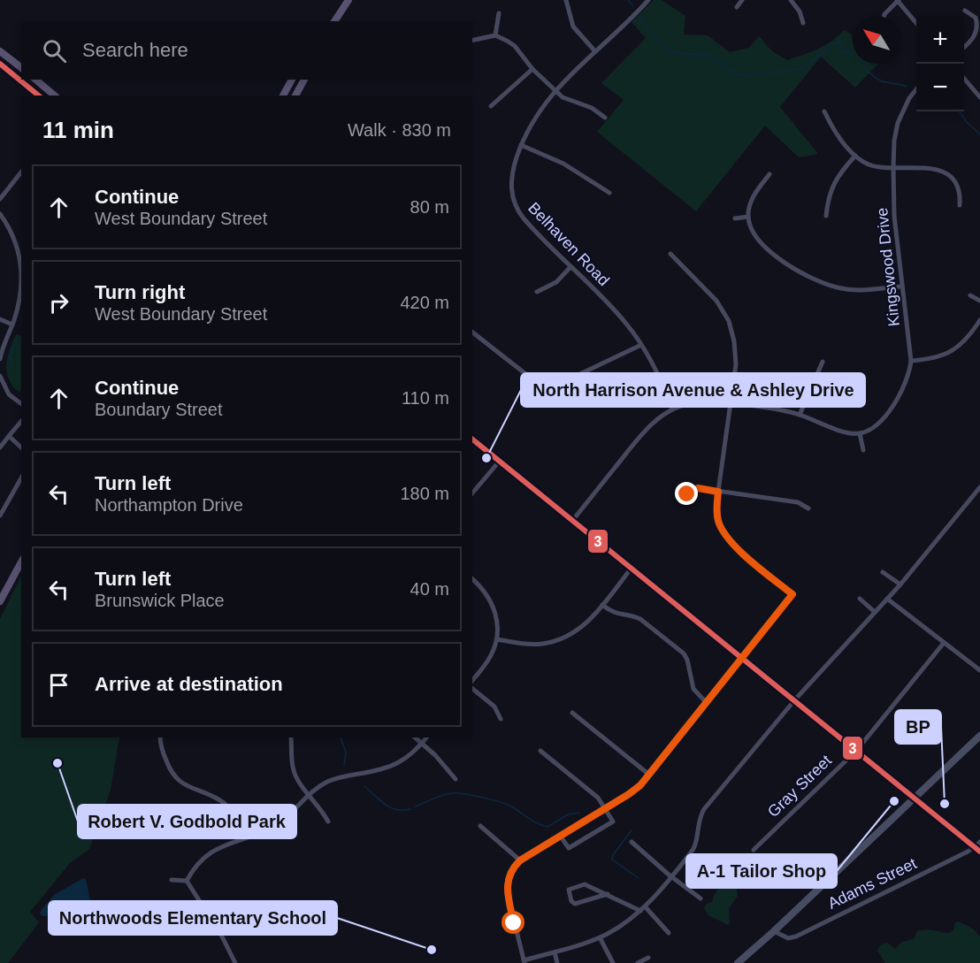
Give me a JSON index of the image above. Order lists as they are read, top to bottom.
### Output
{
  "streets": {
    "street": [
      "Belhaven Road",
      "Kingswood Drive",
      "Gray Street",
      "Adams Street"
    ]
  },
  "places": [
    "North Harrison Avenue & Ashley Drive",
    "Robert V. Godbold Park",
    "A-1 Tailor Shop",
    "BP",
    "Northwoods Elementary School"
  ],
  "lines": ["transit line 3"],
  "north": "top left",
  "page": {
    "map_buttons": ["+", "−"],
    "search": "Search here",
    "heading": ["11 min", "Walk · 830 m"],
    "list": [
      ["Continue", "West Boundary Street", "80 m"],
      ["Turn right", "West Boundary Street", "420 m"],
      ["Continue", "Boundary Street", "110 m"],
      ["Turn left", "Northampton Drive", "180 m"],
      ["Turn left", "Brunswick Place", "40 m"],
      "Arrive at destination"
    ]
  }
}
